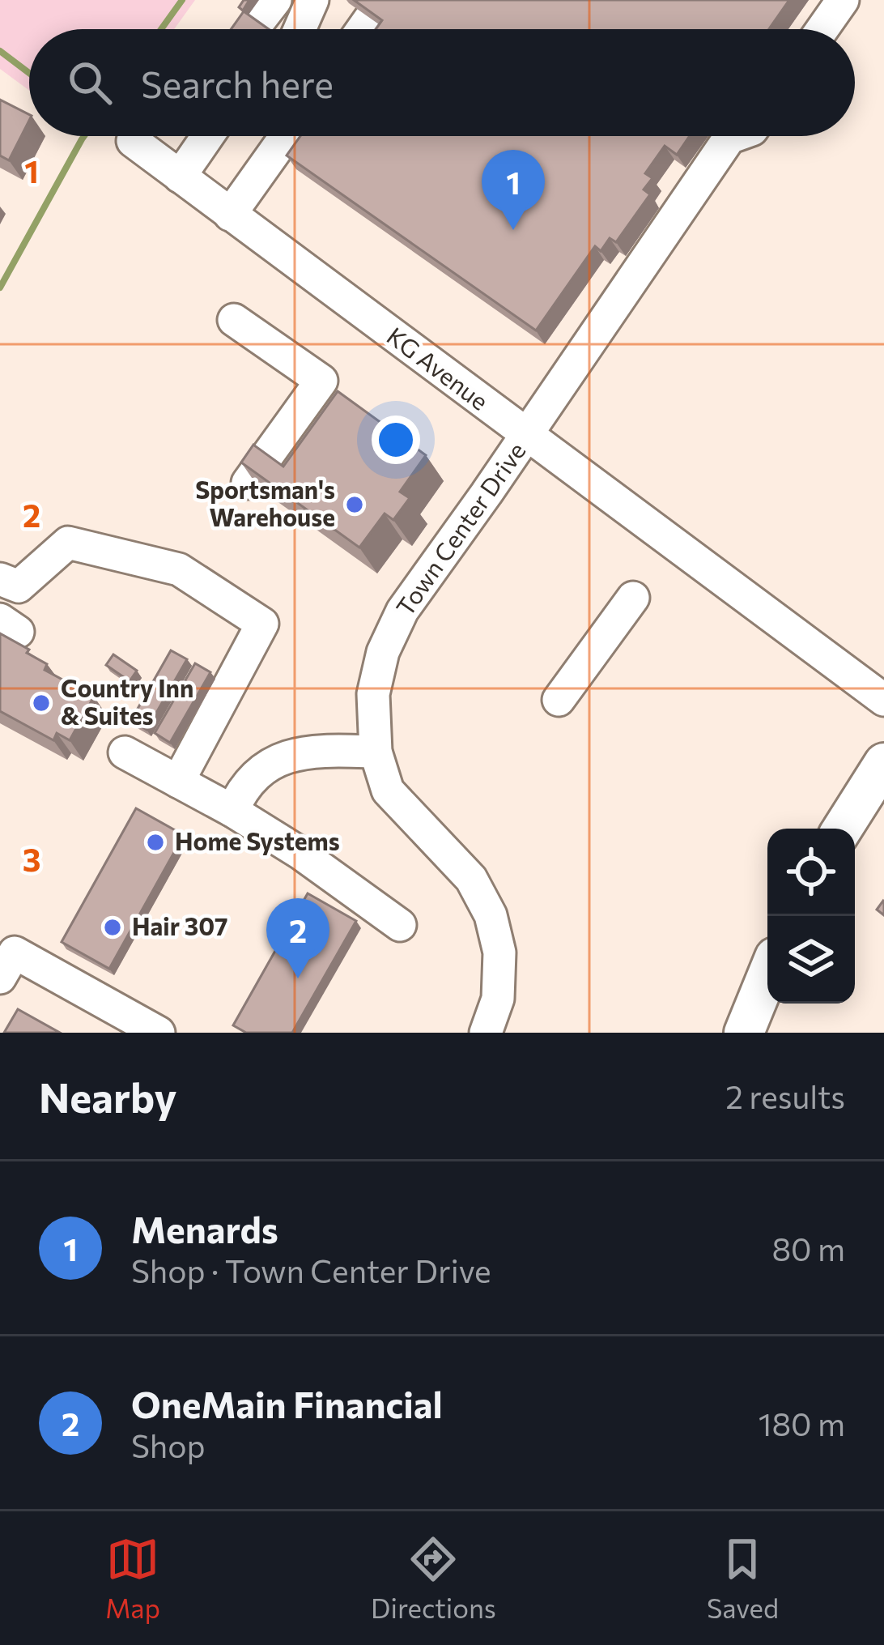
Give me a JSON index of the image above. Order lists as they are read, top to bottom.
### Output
{
  "streets": {
    "street": ["KG Avenue", "Town Center Drive"]
  },
  "crossings": [
    ["KG Avenue", "Town Center Drive"]
  ],
  "places": [
    "Sportsman's Warehouse",
    "Country Inn & Suites",
    "Home Systems",
    "Hair 307"
  ],
  "page": {
    "search": "Search here",
    "pins": ["1", "2"],
    "heading": ["Nearby", "2 results"],
    "list": [
      {
        "mark": "1",
        "name": "Menards",
        "note": "Shop · Town Center Drive",
        "value": "80 m"
      },
      {
        "mark": "2",
        "name": "OneMain Financial",
        "note": "Shop",
        "value": "180 m"
      }
    ],
    "nav": ["Map", "Directions", "Saved"]
  },
  "grid": {
    "rows": ["1", "2", "3"]
  }
}
